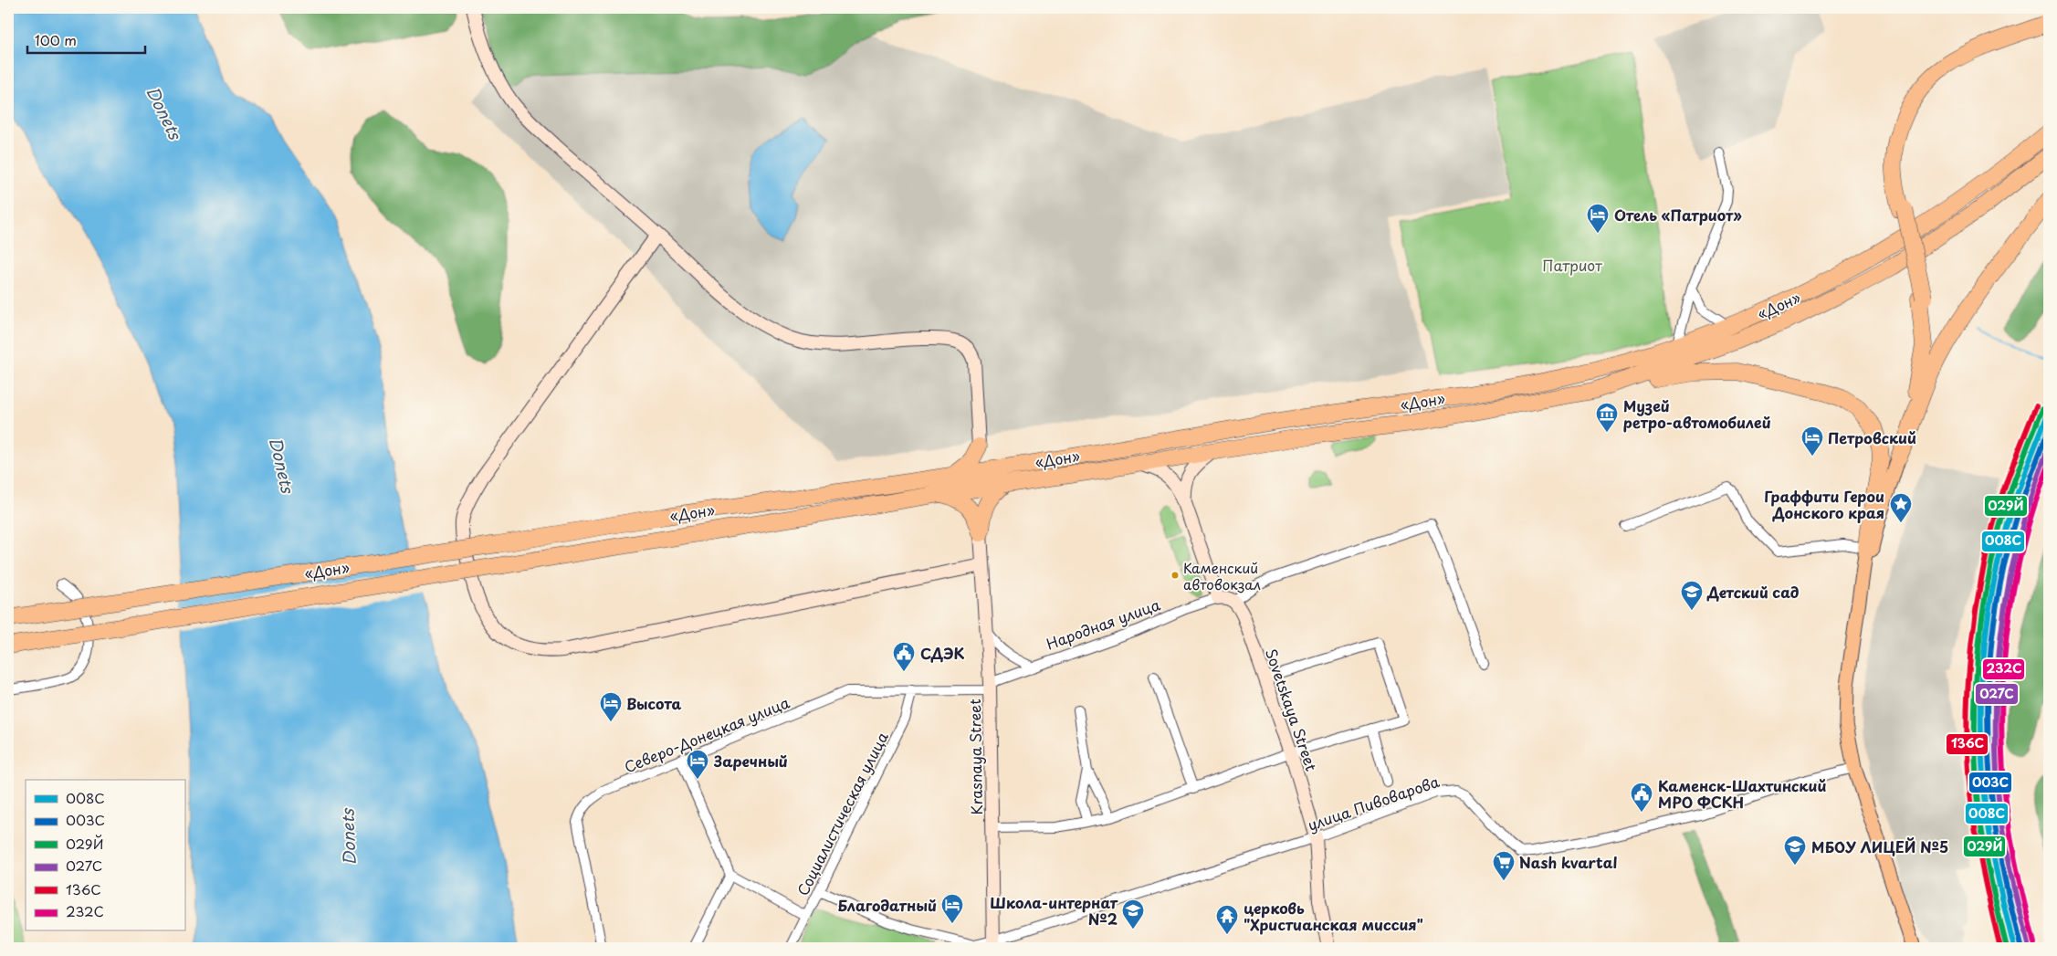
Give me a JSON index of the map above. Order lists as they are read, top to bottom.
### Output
{
  "streets": {
    "highway": ["«Дон»"],
    "main road": ["Sovetskaya Street", "Krasnaya Street"],
    "street": [
      "Народная улица",
      "Северо-Донецкая улица",
      "улица Пивоварова",
      "Социалистическая улица"
    ]
  },
  "crossings": [
    ["«Дон»", "Sovetskaya Street"],
    ["Народная улица", "Sovetskaya Street"],
    ["Народная улица", "Северо-Донецкая улица"],
    ["Народная улица", "Krasnaya Street"],
    ["Sovetskaya Street", "улица Пивоварова"],
    ["Северо-Донецкая улица", "Krasnaya Street"],
    ["Северо-Донецкая улица", "Социалистическая улица"],
    ["Krasnaya Street", "улица Пивоварова"]
  ],
  "water": ["Donets"],
  "parks": ["Патриот"],
  "places": {
    "hotel": [
      "Отель «Патриот»",
      "Петровский",
      "Высота",
      "Заречный",
      "Благодатный"
    ],
    "museum": ["Музей ретро-автомобилей"],
    "place": ["Граффити Герои Донского края"],
    "other": ["Каменский автовокзал"],
    "school or university": ["Детский сад", "МБОУ ЛИЦЕЙ №5", "Школа-интернат №2"],
    "public building": ["СДЭК", "Каменск-Шахтинский МРО ФСКН"],
    "supermarket": ["Nash kvartal"],
    "temple": ["церковь \"Христианская миссия\""]
  },
  "lines": [
    "transit line 136С",
    "transit line 029Й",
    "transit line 008С",
    "transit line 003С",
    "transit line 027С",
    "transit line 232C"
  ],
  "legend": [
    "008С",
    "003С",
    "029Й",
    "027С",
    "136С",
    "232C"
  ],
  "scale_bar": "100 m"
}
